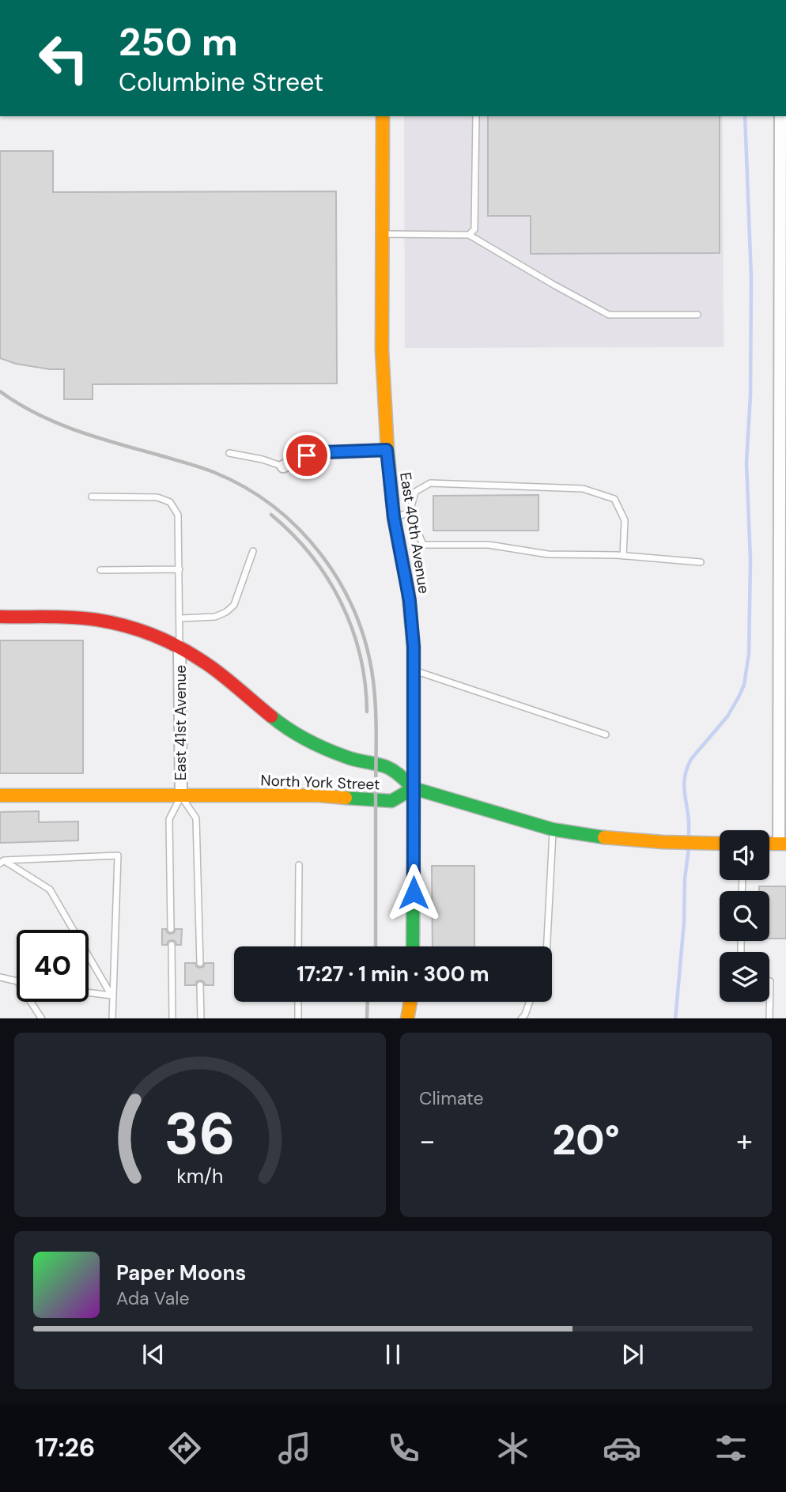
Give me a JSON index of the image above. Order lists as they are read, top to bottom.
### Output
{
  "streets": {
    "main road": ["East 40th Avenue", "North York Street"],
    "street": ["East 41st Avenue"]
  },
  "crossings": [
    ["East 40th Avenue", "North York Street"],
    ["East 41st Avenue", "North York Street"]
  ],
  "page": {
    "turn": ["250 m", "Columbine Street"],
    "limit": "40",
    "trip": "17:27 · 1 min · 300 m",
    "tile": "Climate",
    "heat": ["−", "20°", "+"],
    "song": ["Paper Moons", "Ada Vale"],
    "tabs": "17:26",
    "gauge": ["36", "km/h"]
  }
}
